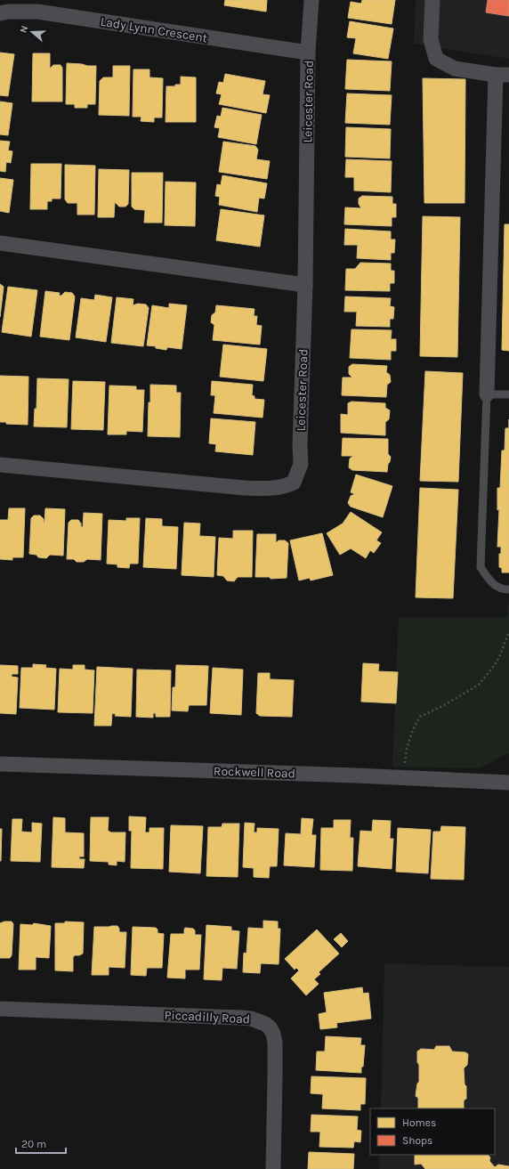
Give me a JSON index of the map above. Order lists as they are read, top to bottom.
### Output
{
  "streets": {
    "street": [
      "Lady Lynn Crescent",
      "Leicester Road",
      "Rockwell Road",
      "Piccadilly Road"
    ]
  },
  "crossings": [
    ["Lady Lynn Crescent", "Leicester Road"]
  ],
  "legend": ["Homes", "Shops"],
  "scale_bar": "20 m",
  "north": "left"
}
